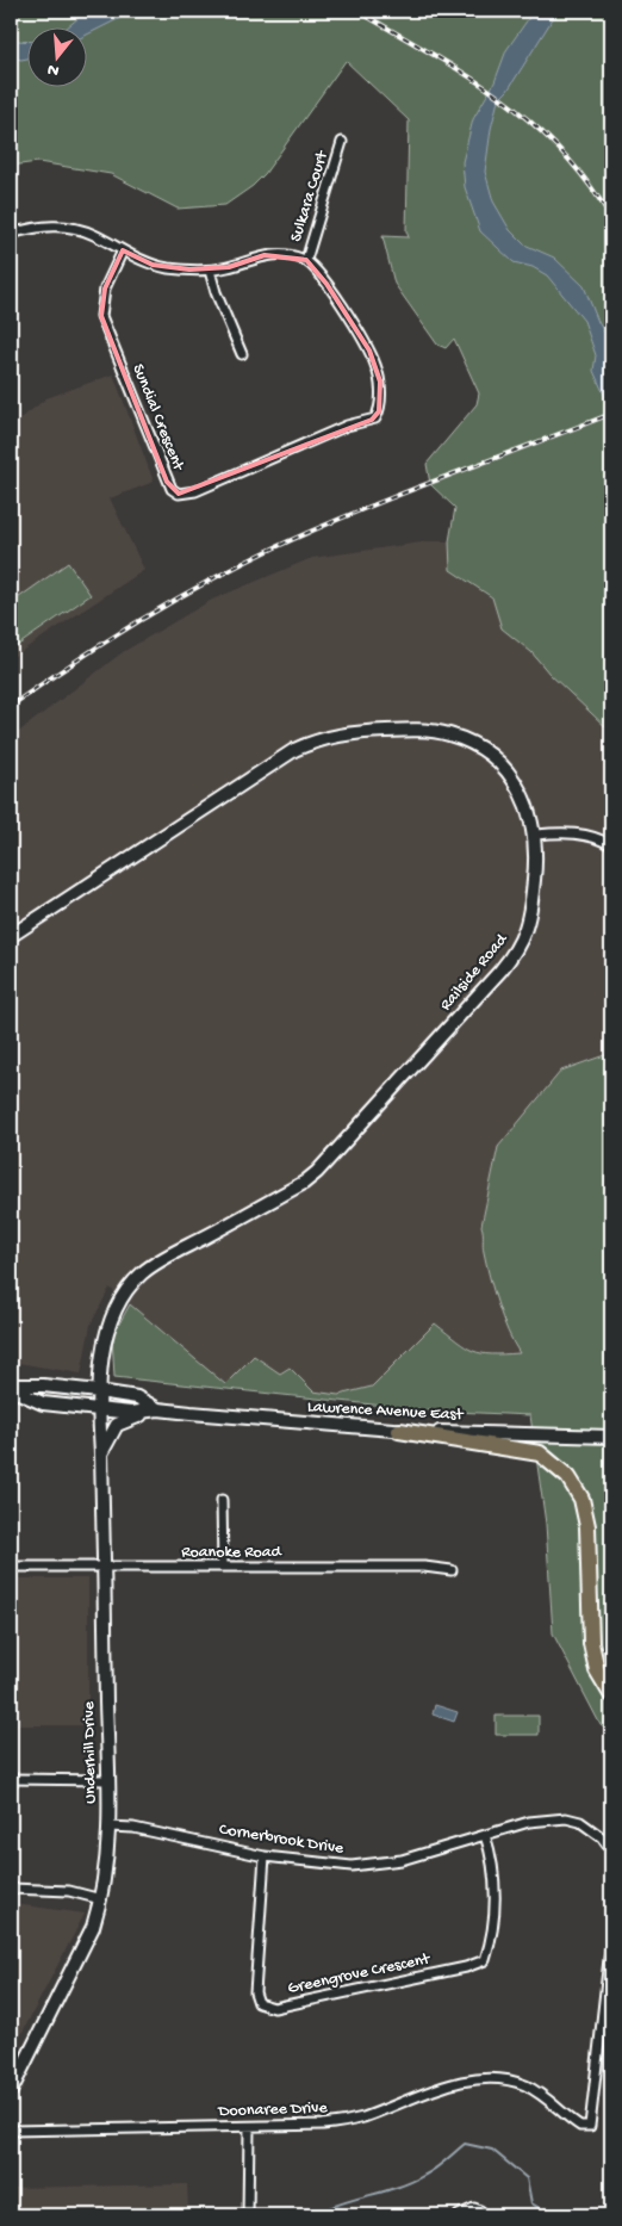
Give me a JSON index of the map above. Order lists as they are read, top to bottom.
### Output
{
  "streets": {
    "street": [
      "Sulkara Court",
      "Sundial Crescent",
      "Railside Road",
      "Lawrence Avenue East",
      "Roanoke Road",
      "Underhill Drive",
      "Cornerbrook Drive",
      "Greengrove Crescent",
      "Doonaree Drive"
    ]
  },
  "crossings": [
    ["Sulkara Court", "Sundial Crescent"],
    ["Railside Road", "Lawrence Avenue East"],
    ["Railside Road", "Underhill Drive"],
    ["Lawrence Avenue East", "Underhill Drive"],
    ["Roanoke Road", "Underhill Drive"],
    ["Underhill Drive", "Cornerbrook Drive"],
    ["Cornerbrook Drive", "Greengrove Crescent"]
  ],
  "north": "bottom"
}
